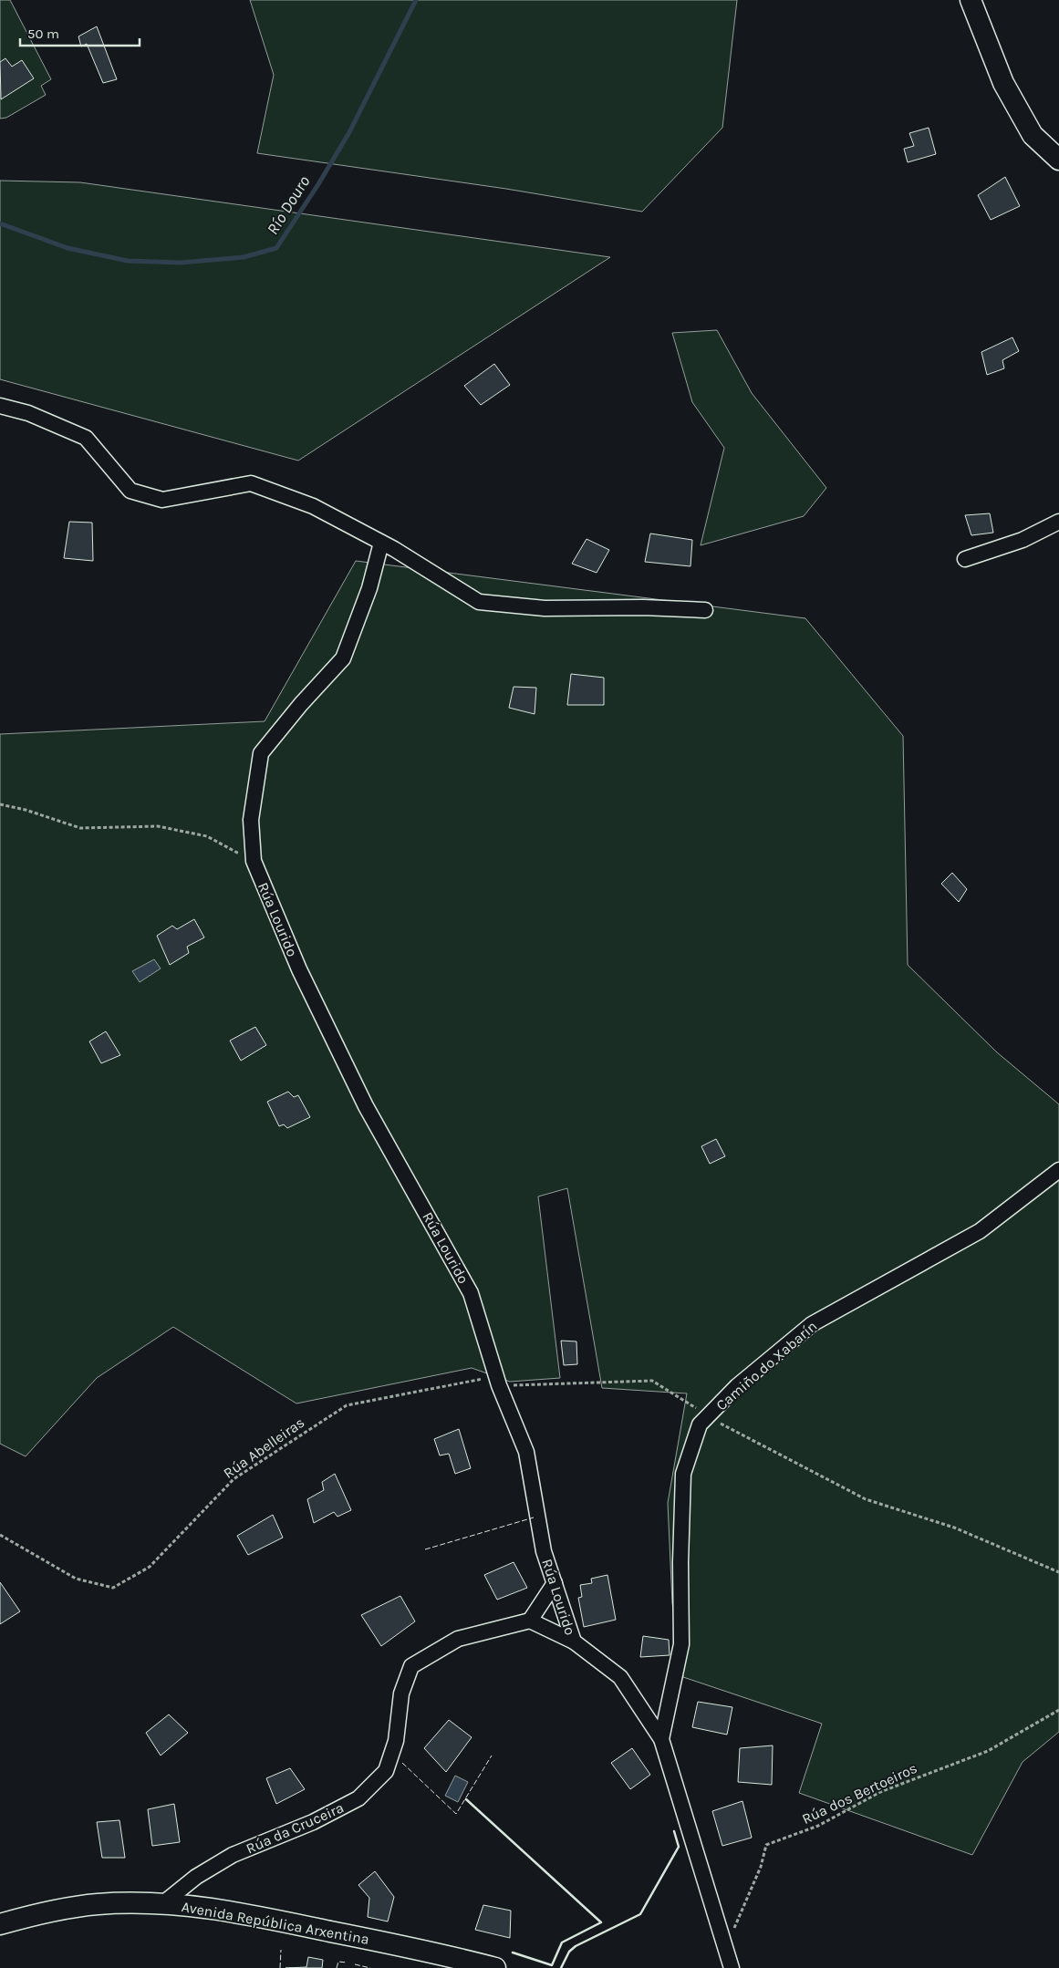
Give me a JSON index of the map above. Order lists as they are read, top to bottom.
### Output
{
  "streets": {
    "main road": ["Avenida República Arxentina"],
    "street": ["Rúa Lourido", "Camiño do Xabarín", "Rúa da Cruceira"],
    "path": ["Rúa Abelleiras", "Rúa dos Bertoeiros"]
  },
  "crossings": [
    ["Rúa Lourido", "Camiño do Xabarín"],
    ["Rúa Lourido", "Rúa Abelleiras"],
    ["Rúa Lourido", "Rúa dos Bertoeiros"],
    ["Camiño do Xabarín", "Rúa Abelleiras"],
    ["Rúa da Cruceira", "Avenida República Arxentina"]
  ],
  "water": ["Río Douro"],
  "scale_bar": "50 m"
}
